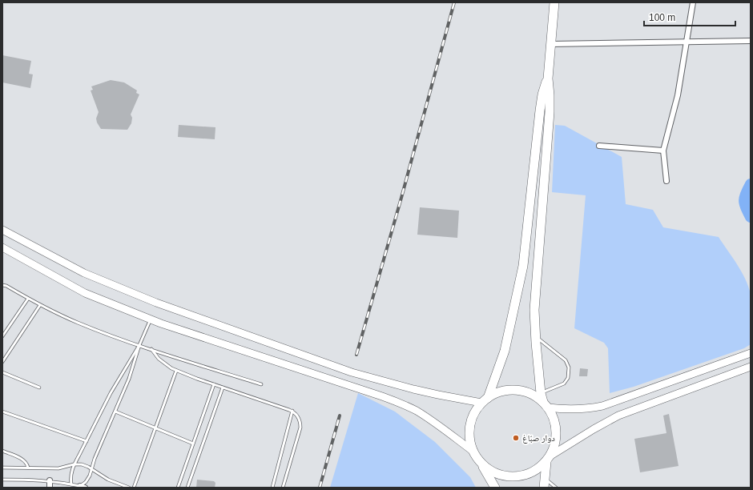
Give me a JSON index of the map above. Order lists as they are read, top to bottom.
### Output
{
  "places": ["دوار صبّاغ"],
  "scale_bar": "100 m"
}
